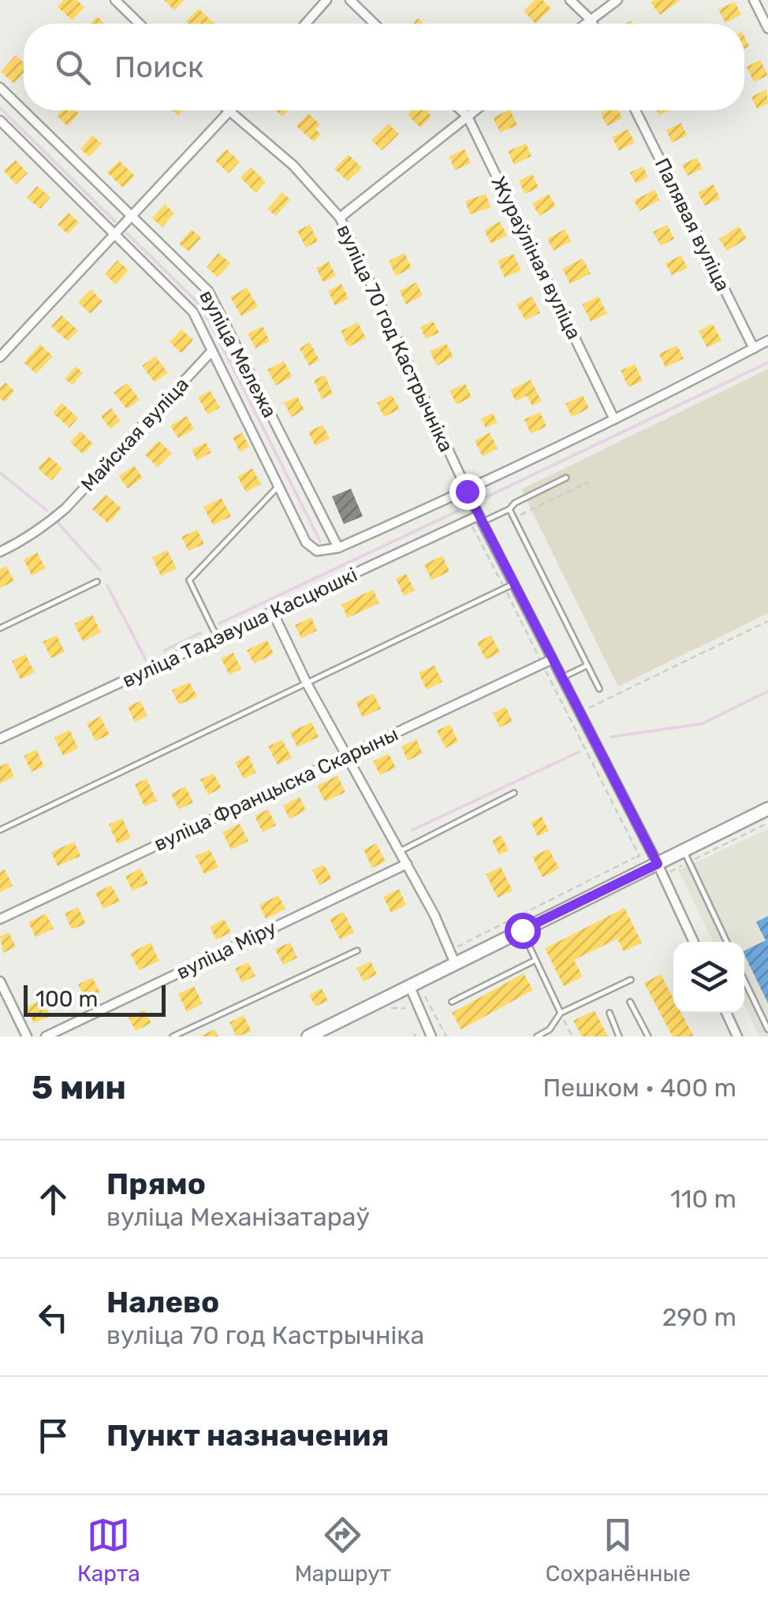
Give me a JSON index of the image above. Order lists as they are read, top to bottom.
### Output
{
  "streets": {
    "street": [
      "Палявая вуліца",
      "Жураўліная вуліца",
      "вуліца 70 год Кастрычніка",
      "вуліца Мележа",
      "Майская вуліца",
      "вуліца Тадэвуша Касцюшкі",
      "вуліца Францыска Скарыны",
      "вуліца Міру"
    ]
  },
  "crossings": [
    ["Палявая вуліца", "вуліца Тадэвуша Касцюшкі"],
    ["Жураўліная вуліца", "вуліца Тадэвуша Касцюшкі"],
    ["вуліца 70 год Кастрычніка", "вуліца Тадэвуша Касцюшкі"],
    ["вуліца 70 год Кастрычніка", "вуліца Францыска Скарыны"],
    ["вуліца Мележа", "вуліца Тадэвуша Касцюшкі"]
  ],
  "scale_bar": "100 m",
  "page": {
    "search": "Поиск",
    "scale": "100 m",
    "heading": ["5 мин", "Пешком · 400 m"],
    "list": [
      ["Прямо", "вуліца Механізатараў", "110 m"],
      ["Налево", "вуліца 70 год Кастрычніка", "290 m"],
      "Пункт назначения"
    ],
    "nav": ["Карта", "Маршрут", "Сохранённые"]
  }
}
